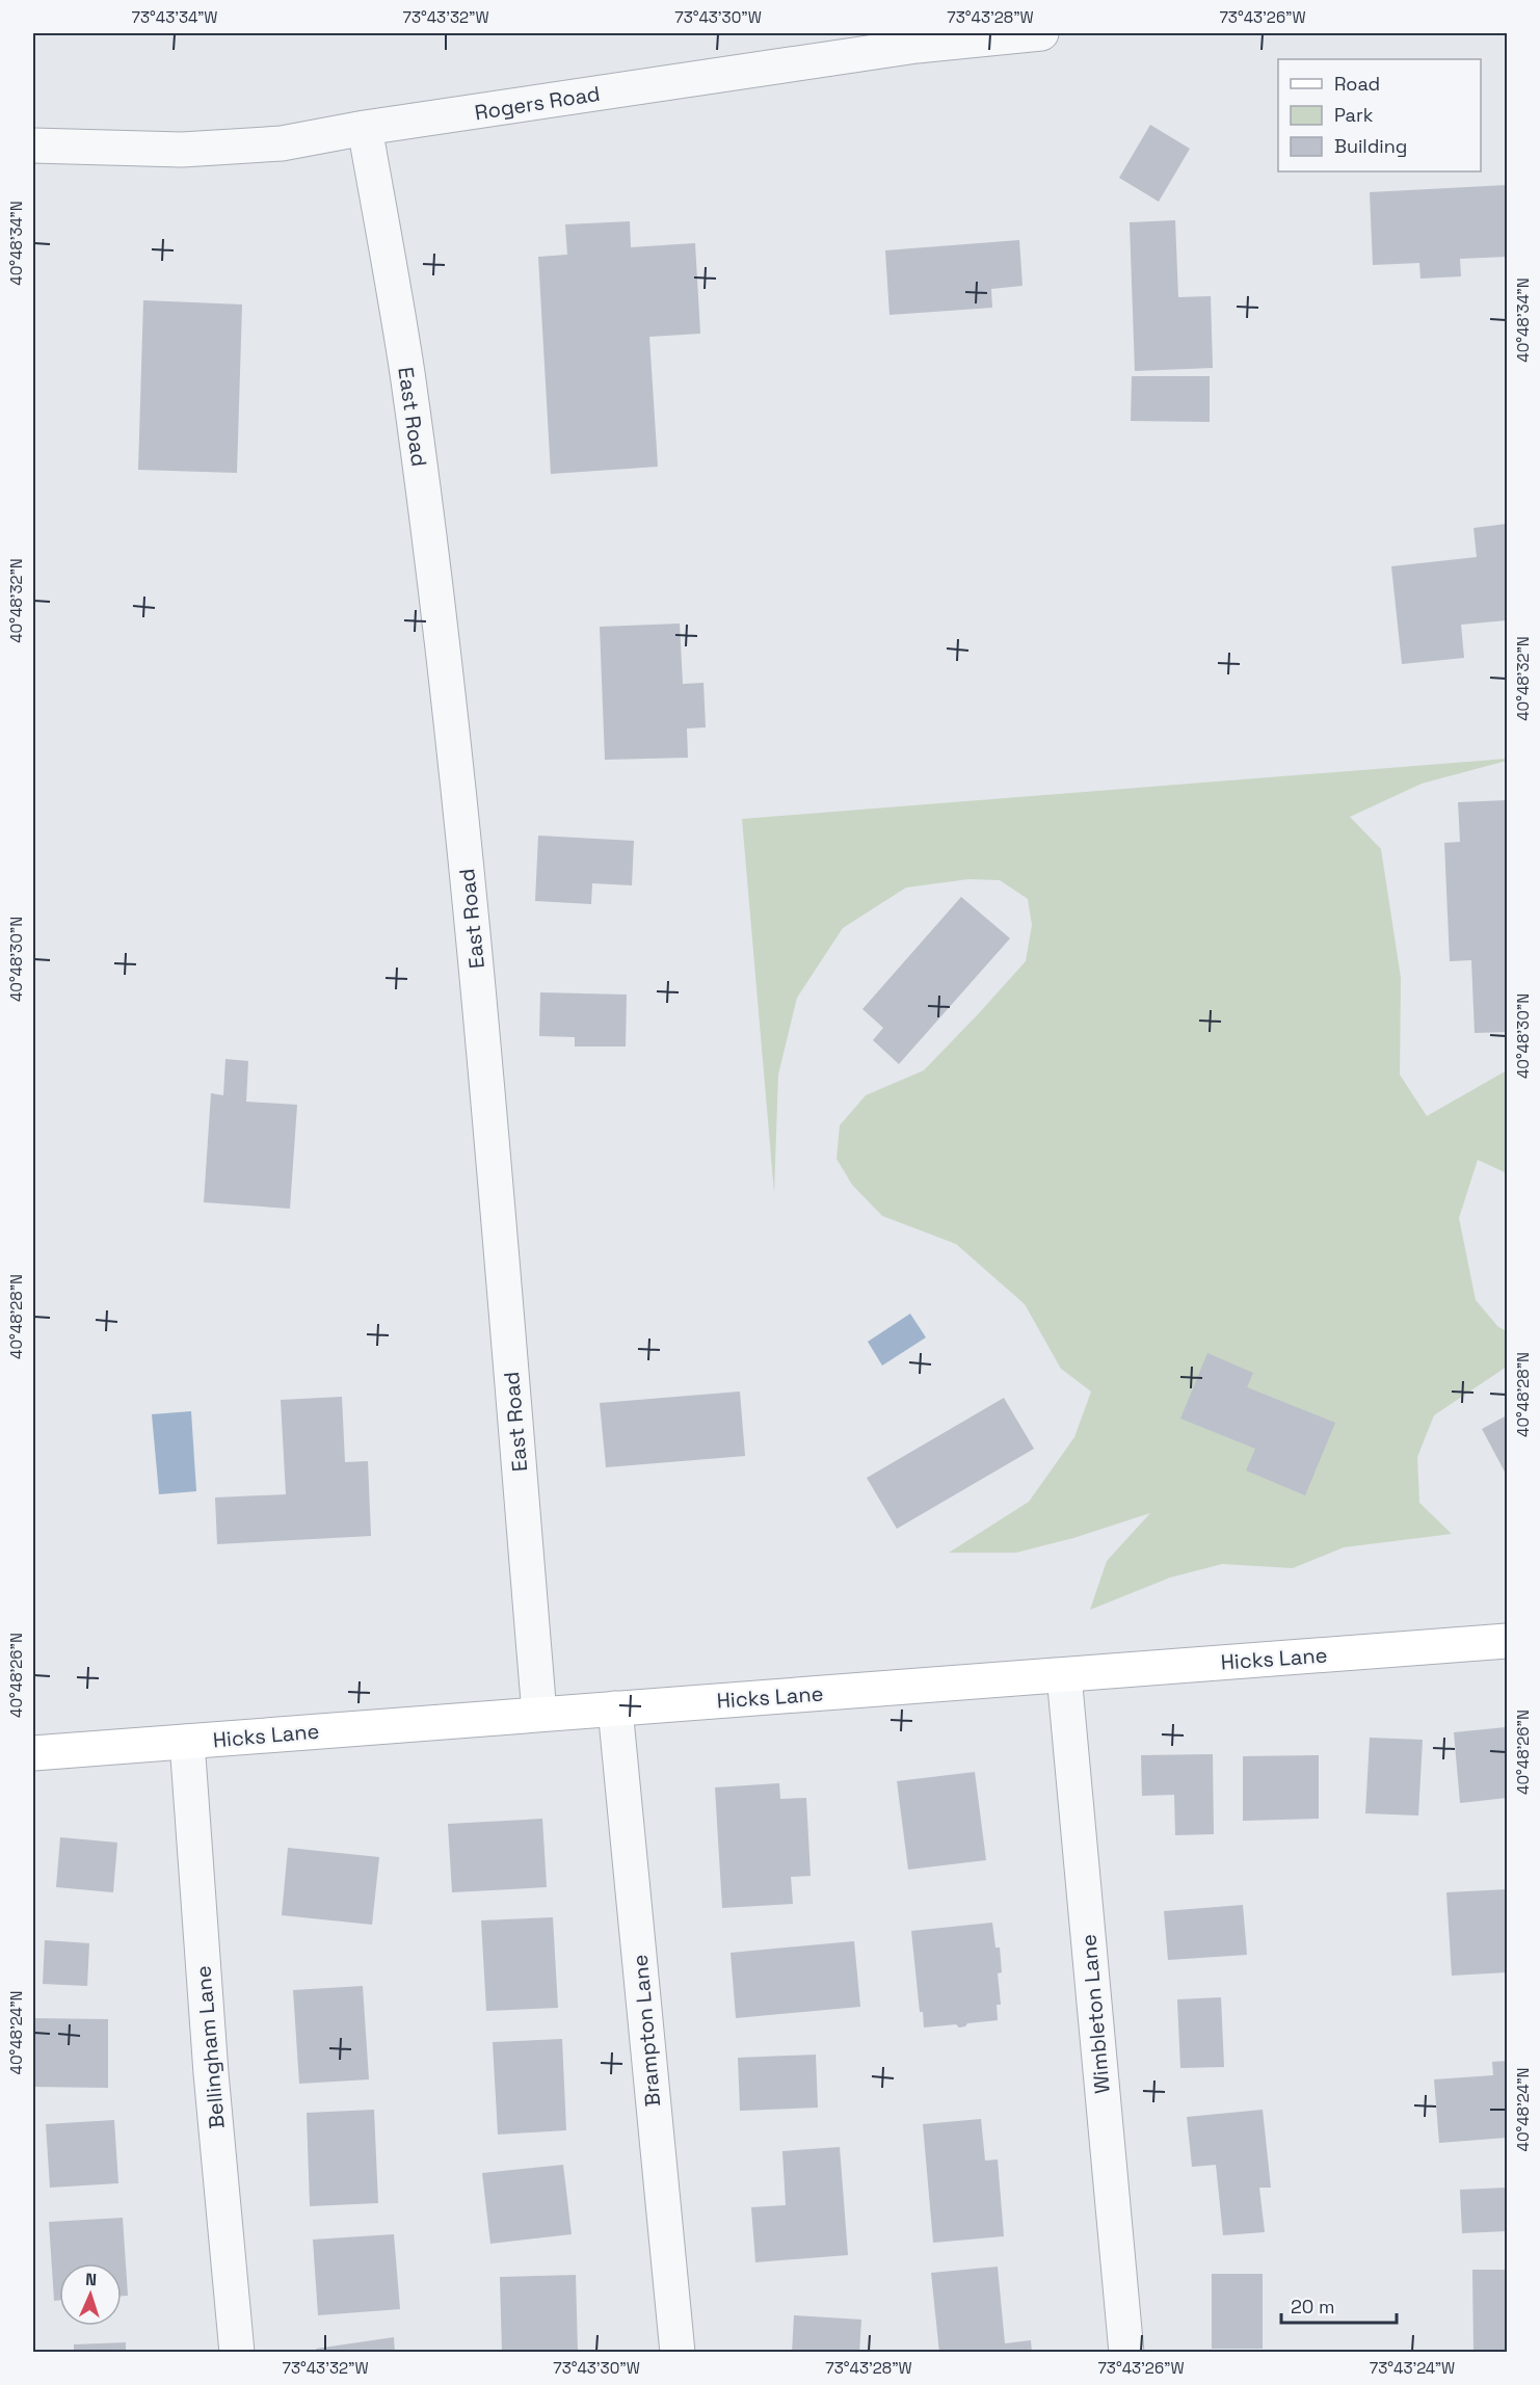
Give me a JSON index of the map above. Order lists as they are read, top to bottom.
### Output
{
  "streets": {
    "main road": ["Hicks Lane"],
    "street": [
      "Rogers Road",
      "East Road",
      "Wimbleton Lane",
      "Brampton Lane",
      "Bellingham Lane"
    ]
  },
  "crossings": [
    ["Rogers Road", "East Road"],
    ["East Road", "Hicks Lane"],
    ["Hicks Lane", "Wimbleton Lane"],
    ["Hicks Lane", "Brampton Lane"],
    ["Hicks Lane", "Bellingham Lane"]
  ],
  "legend": ["Road", "Park", "Building"],
  "scale_bar": "20 m",
  "north": "top",
  "coordinates": [
    "73°43'34\"W",
    "73°43'32\"W",
    "73°43'30\"W",
    "73°43'28\"W",
    "73°43'26\"W",
    "40°48'34\"N",
    "40°48'32\"N",
    "40°48'30\"N",
    "40°48'28\"N",
    "40°48'26\"N",
    "40°48'24\"N",
    "73°43'24\"W"
  ]
}
